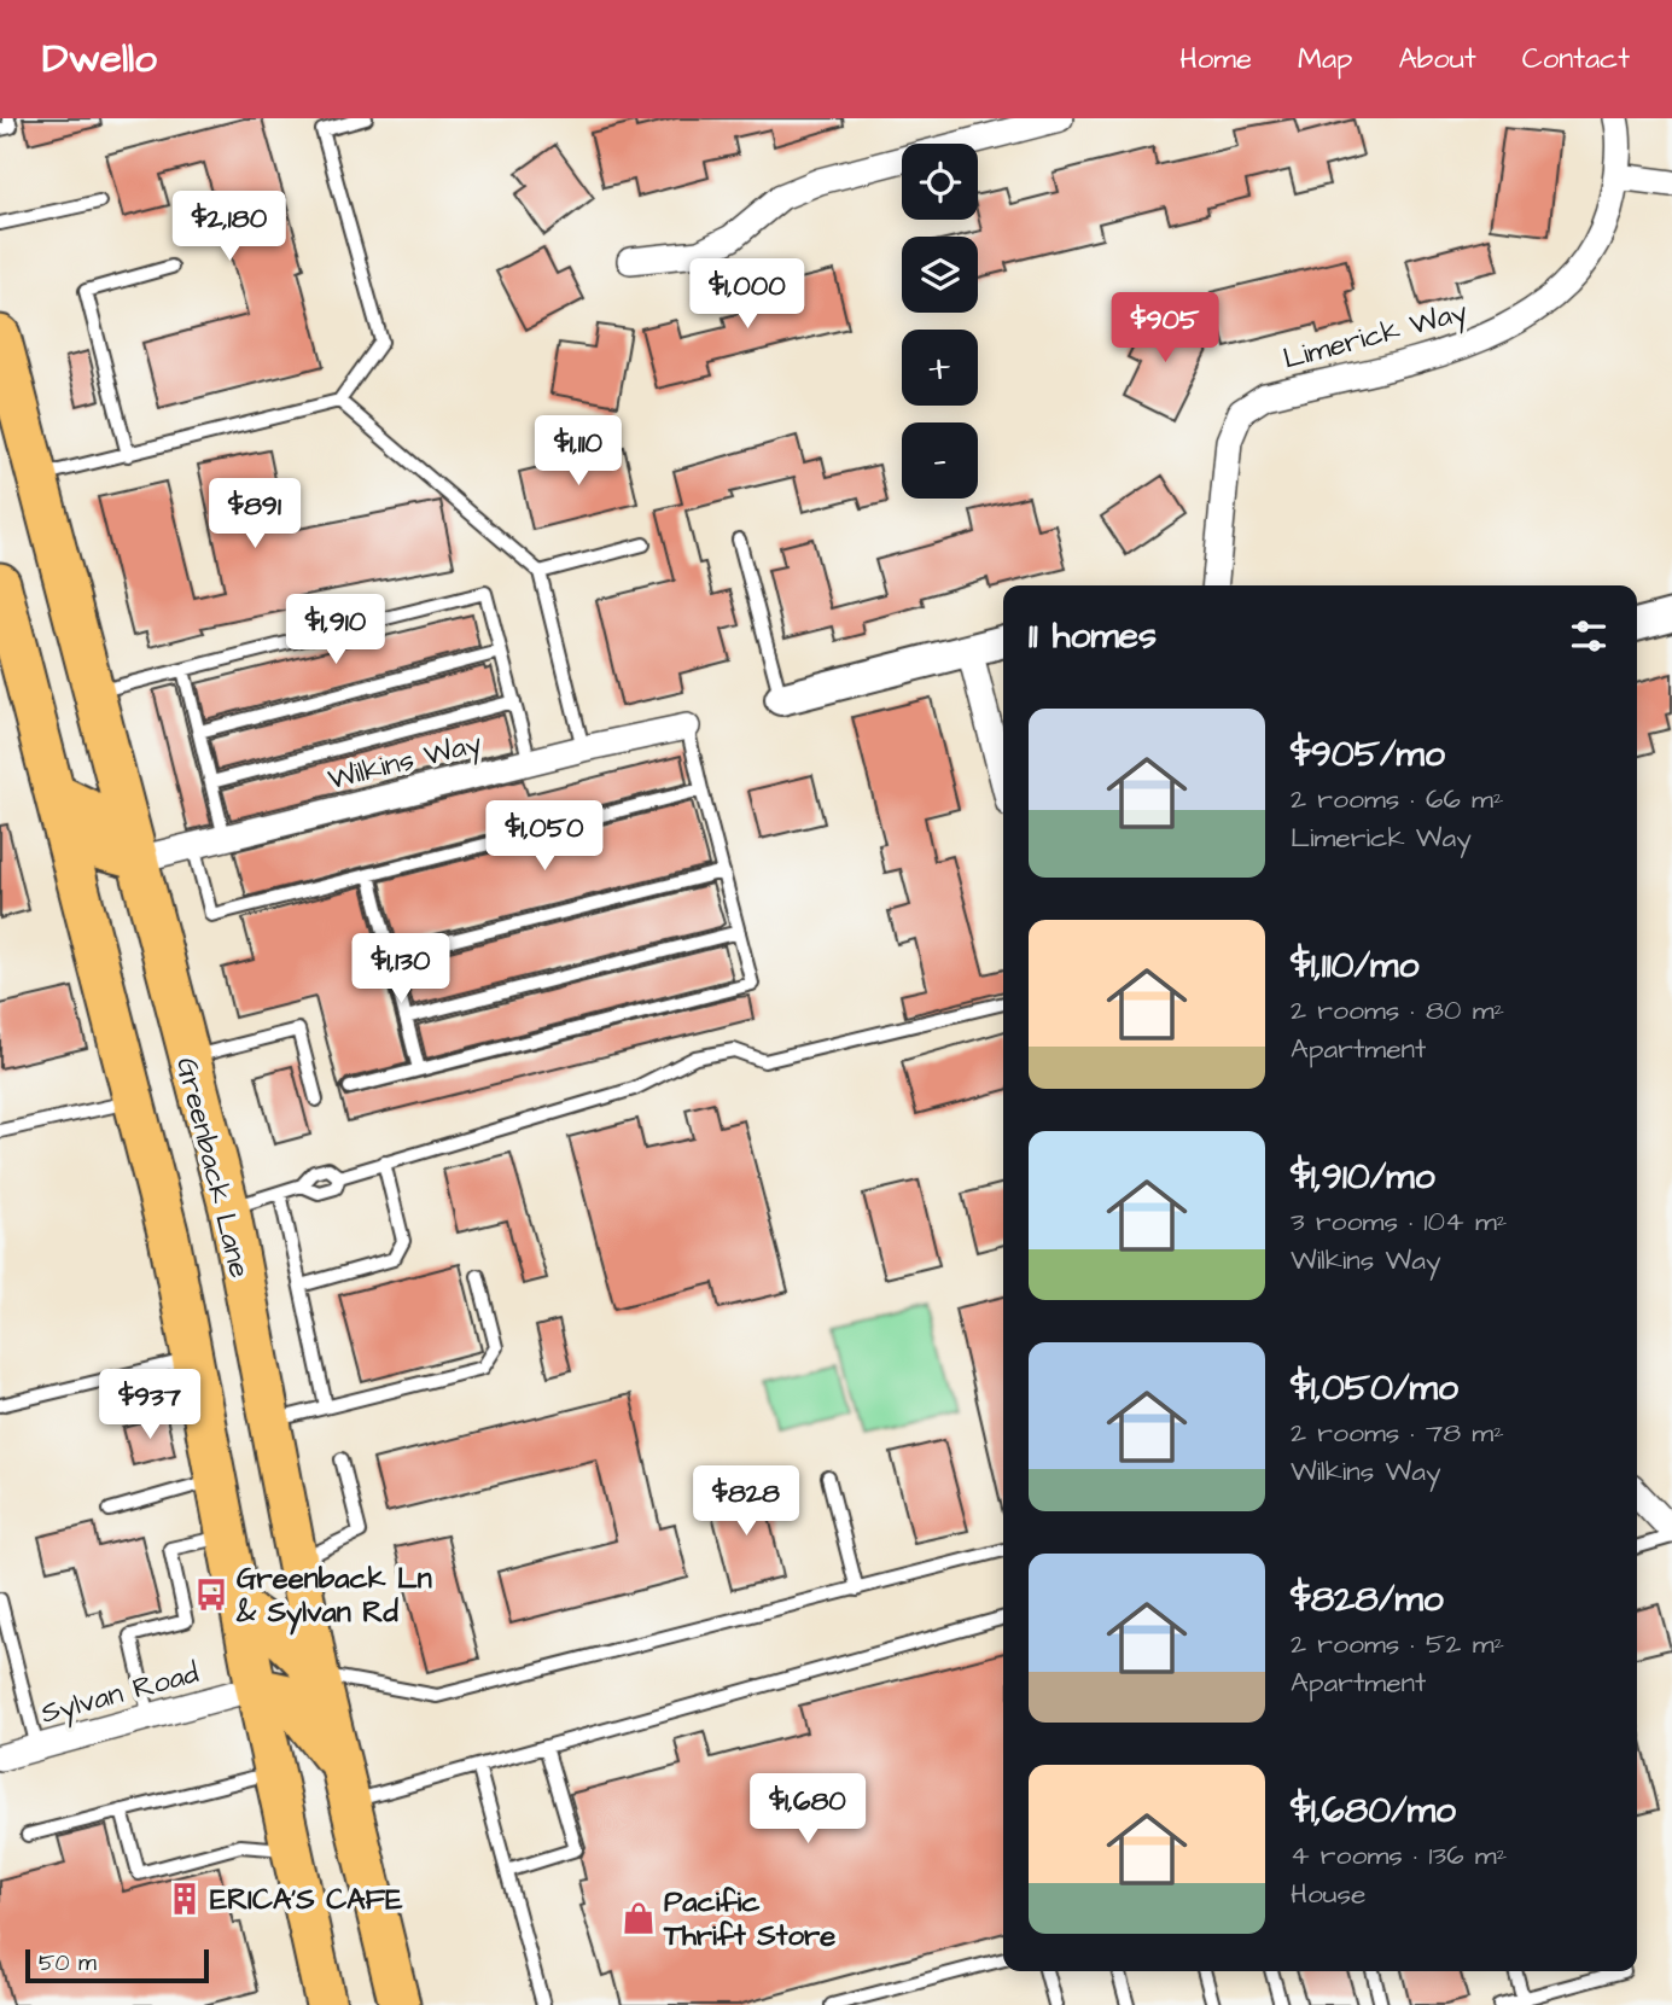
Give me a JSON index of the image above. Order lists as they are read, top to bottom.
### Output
{
  "streets": {
    "main road": ["Greenback Lane"],
    "street": ["Limerick Way", "Wilkins Way", "Sylvan Road"]
  },
  "crossings": [
    ["Wilkins Way", "Greenback Lane"],
    ["Greenback Lane", "Sylvan Road"]
  ],
  "places": {
    "bus stop": ["Greenback Ln & Sylvan Rd"],
    "building": ["ERICA'S CAFE"],
    "shop": ["Pacific Thrift Store"]
  },
  "scale_bar": "50 m",
  "page": {
    "header": "Dwello",
    "nav": [
      "Home",
      "Map",
      "About",
      "Contact"
    ],
    "map_buttons": ["+", "−"],
    "price": [
      "$2,180",
      "$1,000",
      "$905",
      "$1,110",
      "$891",
      "$1,910",
      "$1,050",
      "$1,130",
      "$937",
      "$828",
      "$1,680"
    ],
    "heading": "11 homes",
    "list": [
      {
        "name": "$905/mo",
        "note": "2 rooms · 66 m² · Limerick Way"
      },
      {
        "name": "$1,110/mo",
        "note": "2 rooms · 80 m² · Apartment"
      },
      {
        "name": "$1,910/mo",
        "note": "3 rooms · 104 m² · Wilkins Way"
      },
      {
        "name": "$1,050/mo",
        "note": "2 rooms · 78 m² · Wilkins Way"
      },
      {
        "name": "$828/mo",
        "note": "2 rooms · 52 m² · Apartment"
      },
      {
        "name": "$1,680/mo",
        "note": "4 rooms · 136 m² · House"
      }
    ],
    "scale": "50 m"
  }
}
